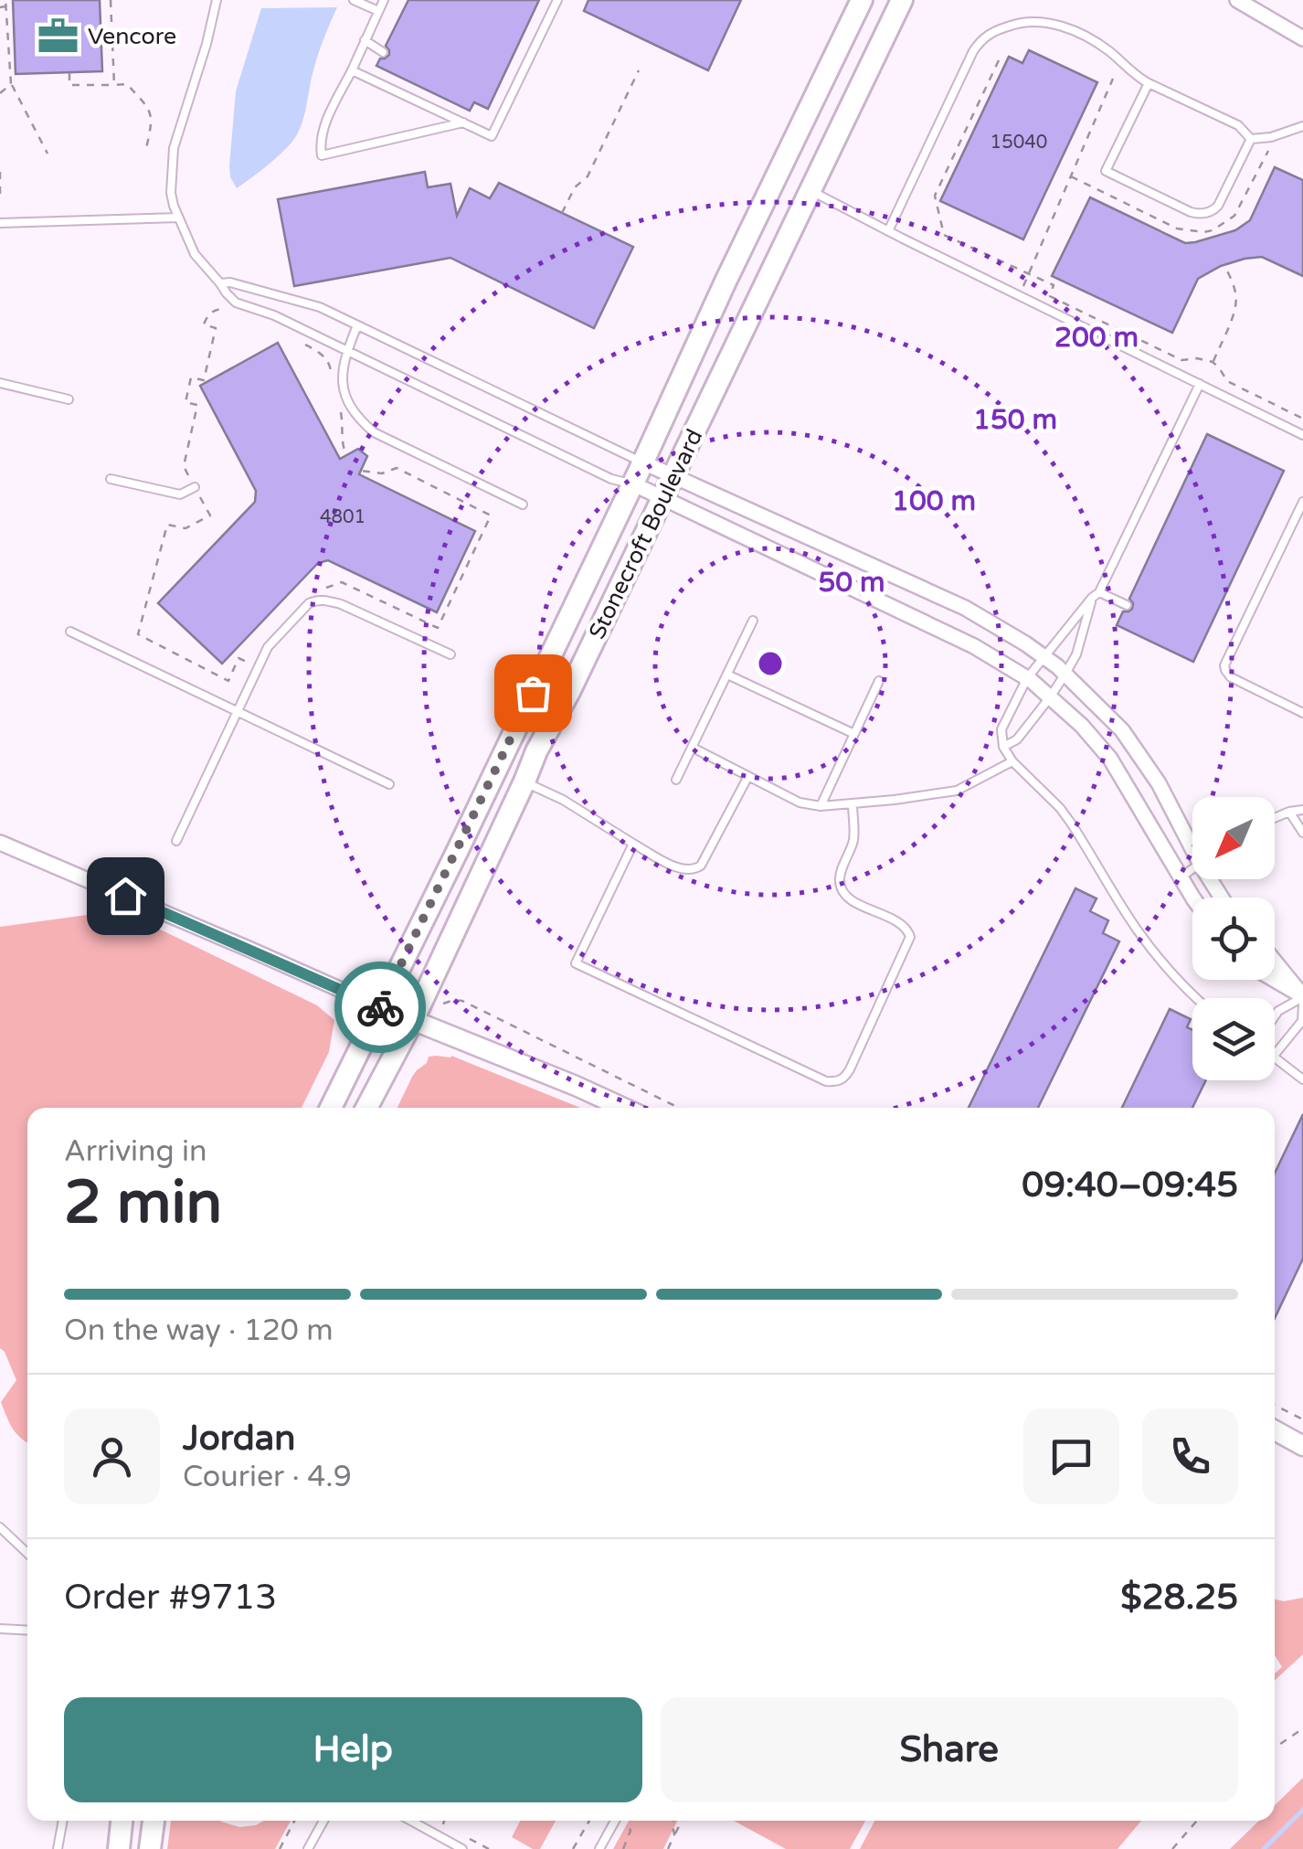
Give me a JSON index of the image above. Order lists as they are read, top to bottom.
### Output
{
  "streets": {
    "main road": ["Stonecroft Boulevard"]
  },
  "places": {
    "office": ["Vencore"]
  },
  "house_numbers": ["15040", "4801"],
  "north": "bottom left",
  "page": {
    "heading": ["2 min", "Arriving in", "09:40–09:45"],
    "panel": [
      "Jordan",
      "Courier · 4.9",
      "Order #9713",
      "$28.25"
    ],
    "bar": "On the way · 120 m",
    "buttons": ["Help", "Share"]
  },
  "rings": [
    "200 m",
    "150 m",
    "100 m",
    "50 m"
  ]
}
